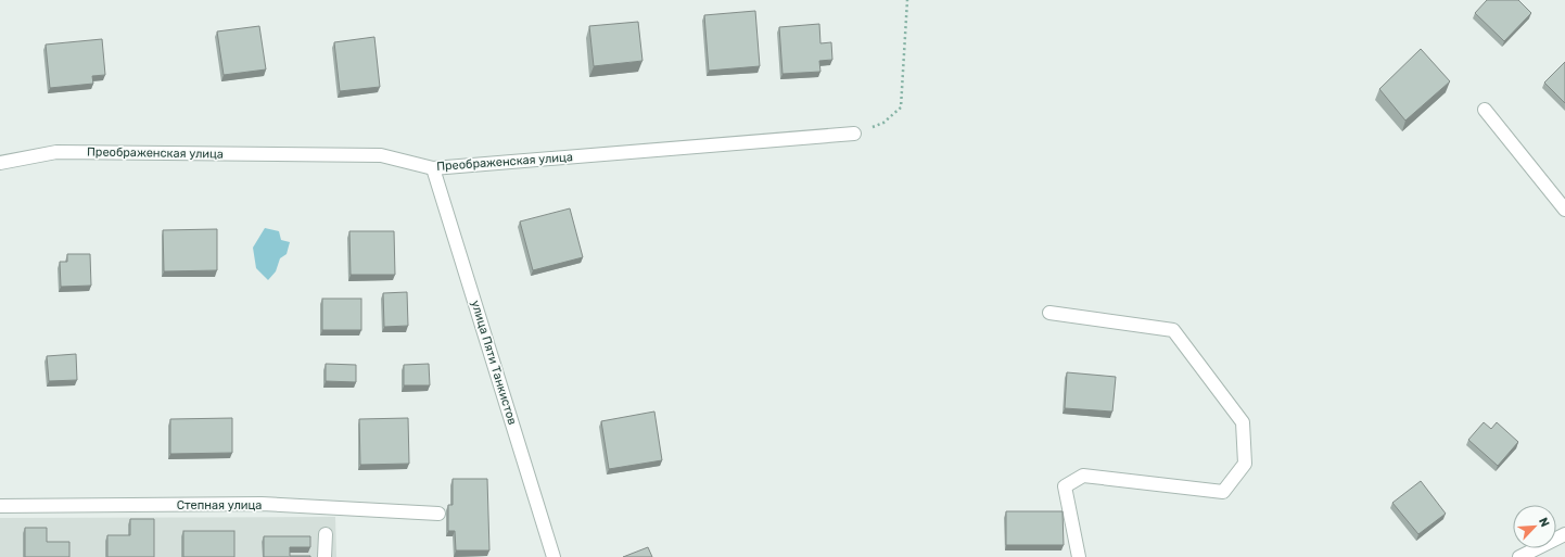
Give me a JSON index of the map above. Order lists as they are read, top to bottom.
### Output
{
  "streets": {
    "street": ["Преображенская улица", "улица Пяти Танкистов", "Степная улица"]
  },
  "crossings": [
    ["Преображенская улица", "улица Пяти Танкистов"]
  ],
  "north": "top right"
}
